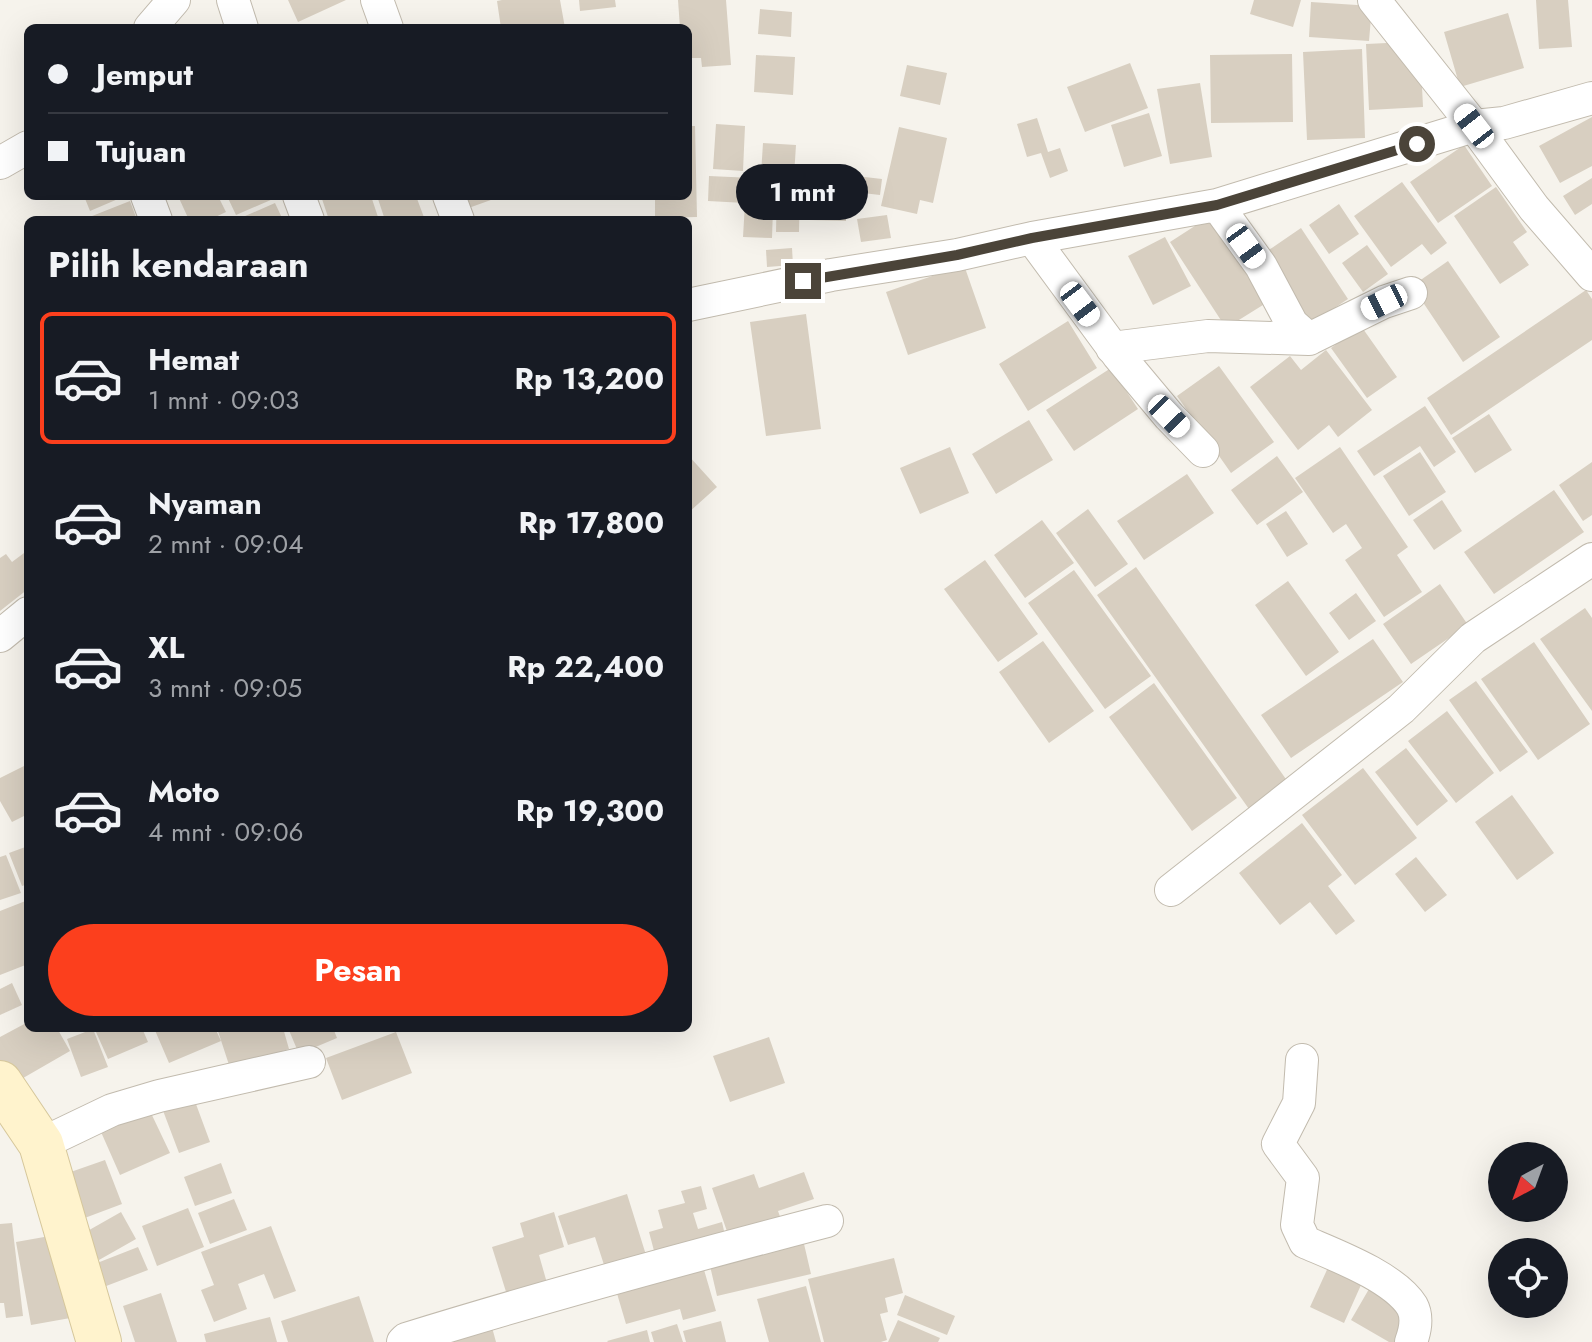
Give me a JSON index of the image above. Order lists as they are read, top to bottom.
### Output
{
  "north": "bottom left",
  "page": {
    "banner": ["Jemput", "Tujuan"],
    "bubble": "1 mnt",
    "heading": "Pilih kendaraan",
    "list": [
      {
        "name": "Hemat",
        "note": "1 mnt · 09:03",
        "value": "Rp 13,200"
      },
      {
        "name": "Nyaman",
        "note": "2 mnt · 09:04",
        "value": "Rp 17,800"
      },
      {
        "name": "XL",
        "note": "3 mnt · 09:05",
        "value": "Rp 22,400"
      },
      {
        "name": "Moto",
        "note": "4 mnt · 09:06",
        "value": "Rp 19,300"
      }
    ],
    "buttons": "Pesan"
  }
}
